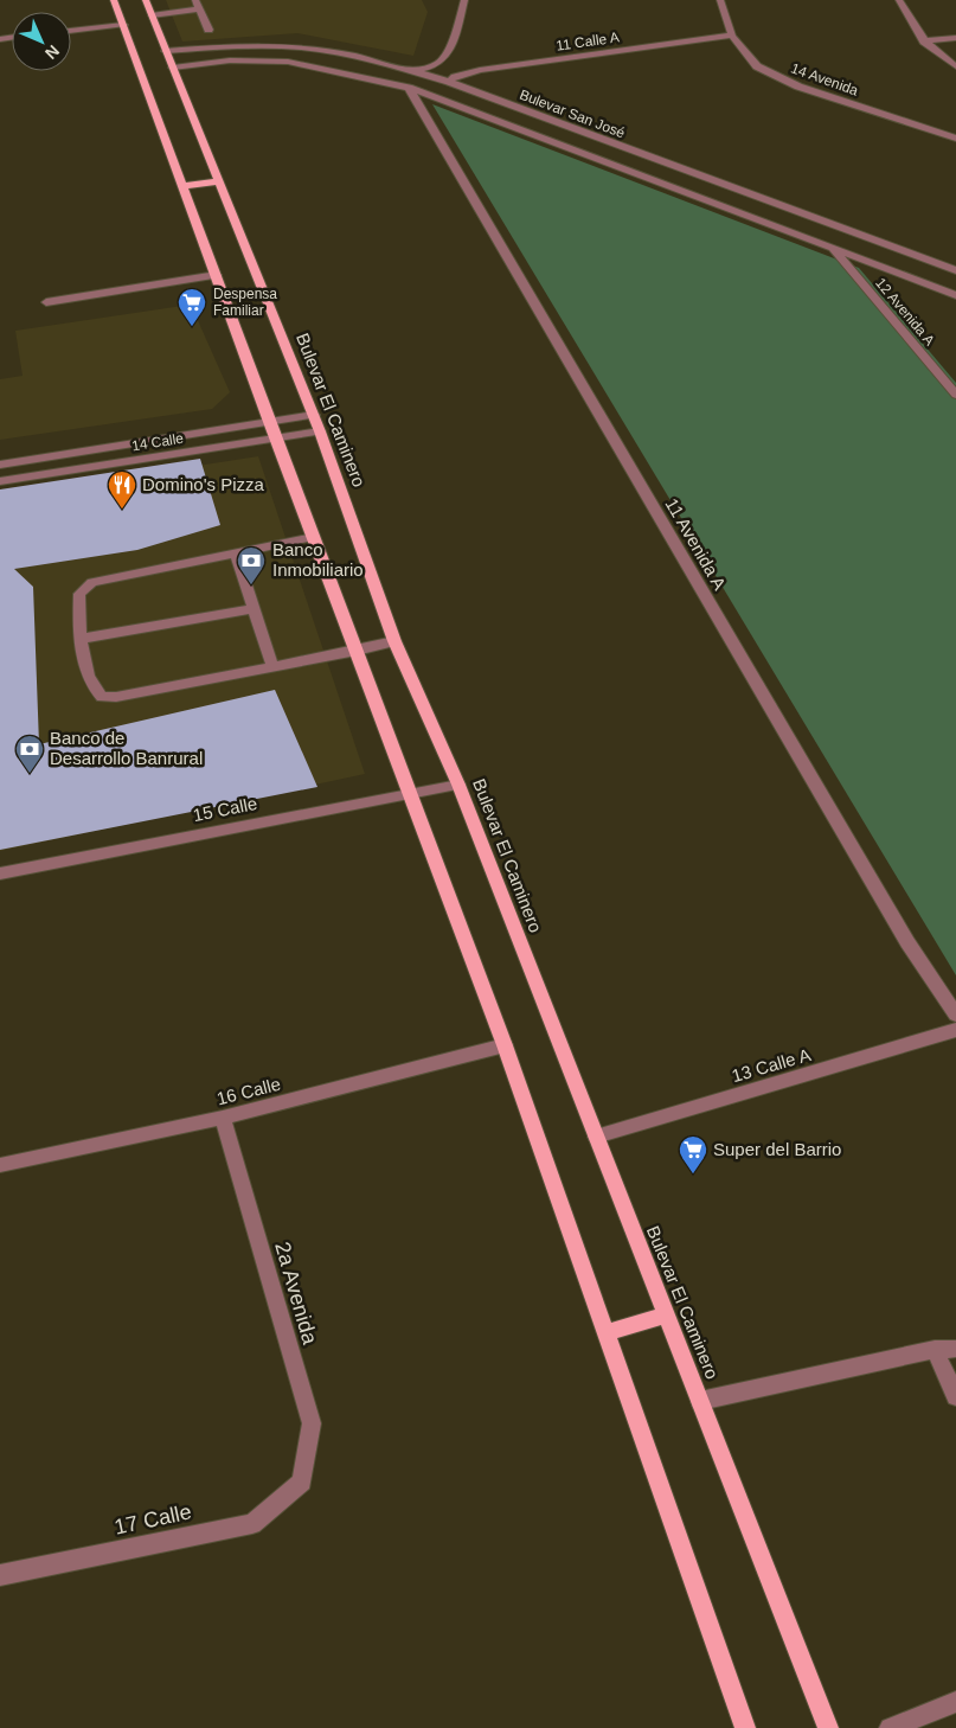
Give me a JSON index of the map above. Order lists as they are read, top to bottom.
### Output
{
  "streets": {
    "main road": ["Bulevar El Caminero"],
    "street": [
      "11 Calle A",
      "14 Avenida",
      "Bulevar San José",
      "12 Avenida A",
      "14 Calle",
      "11 Avenida A",
      "15 Calle",
      "13 Calle A",
      "16 Calle",
      "2a Avenida",
      "17 Calle"
    ]
  },
  "crossings": [
    ["11 Calle A", "14 Avenida"],
    ["11 Calle A", "Bulevar San José"],
    ["Bulevar San José", "12 Avenida A"],
    ["Bulevar San José", "Bulevar El Caminero"],
    ["Bulevar San José", "11 Avenida A"],
    ["Bulevar El Caminero", "14 Calle"],
    ["Bulevar El Caminero", "15 Calle"],
    ["Bulevar El Caminero", "13 Calle A"],
    ["16 Calle", "2a Avenida"],
    ["2a Avenida", "17 Calle"]
  ],
  "places": {
    "supermarket": ["Despensa Familiar", "Super del Barrio"],
    "restaurant": ["Domino's Pizza"],
    "bank": ["Banco Inmobiliario", "Banco de Desarrollo Banrural"]
  },
  "north": "bottom right"
}
